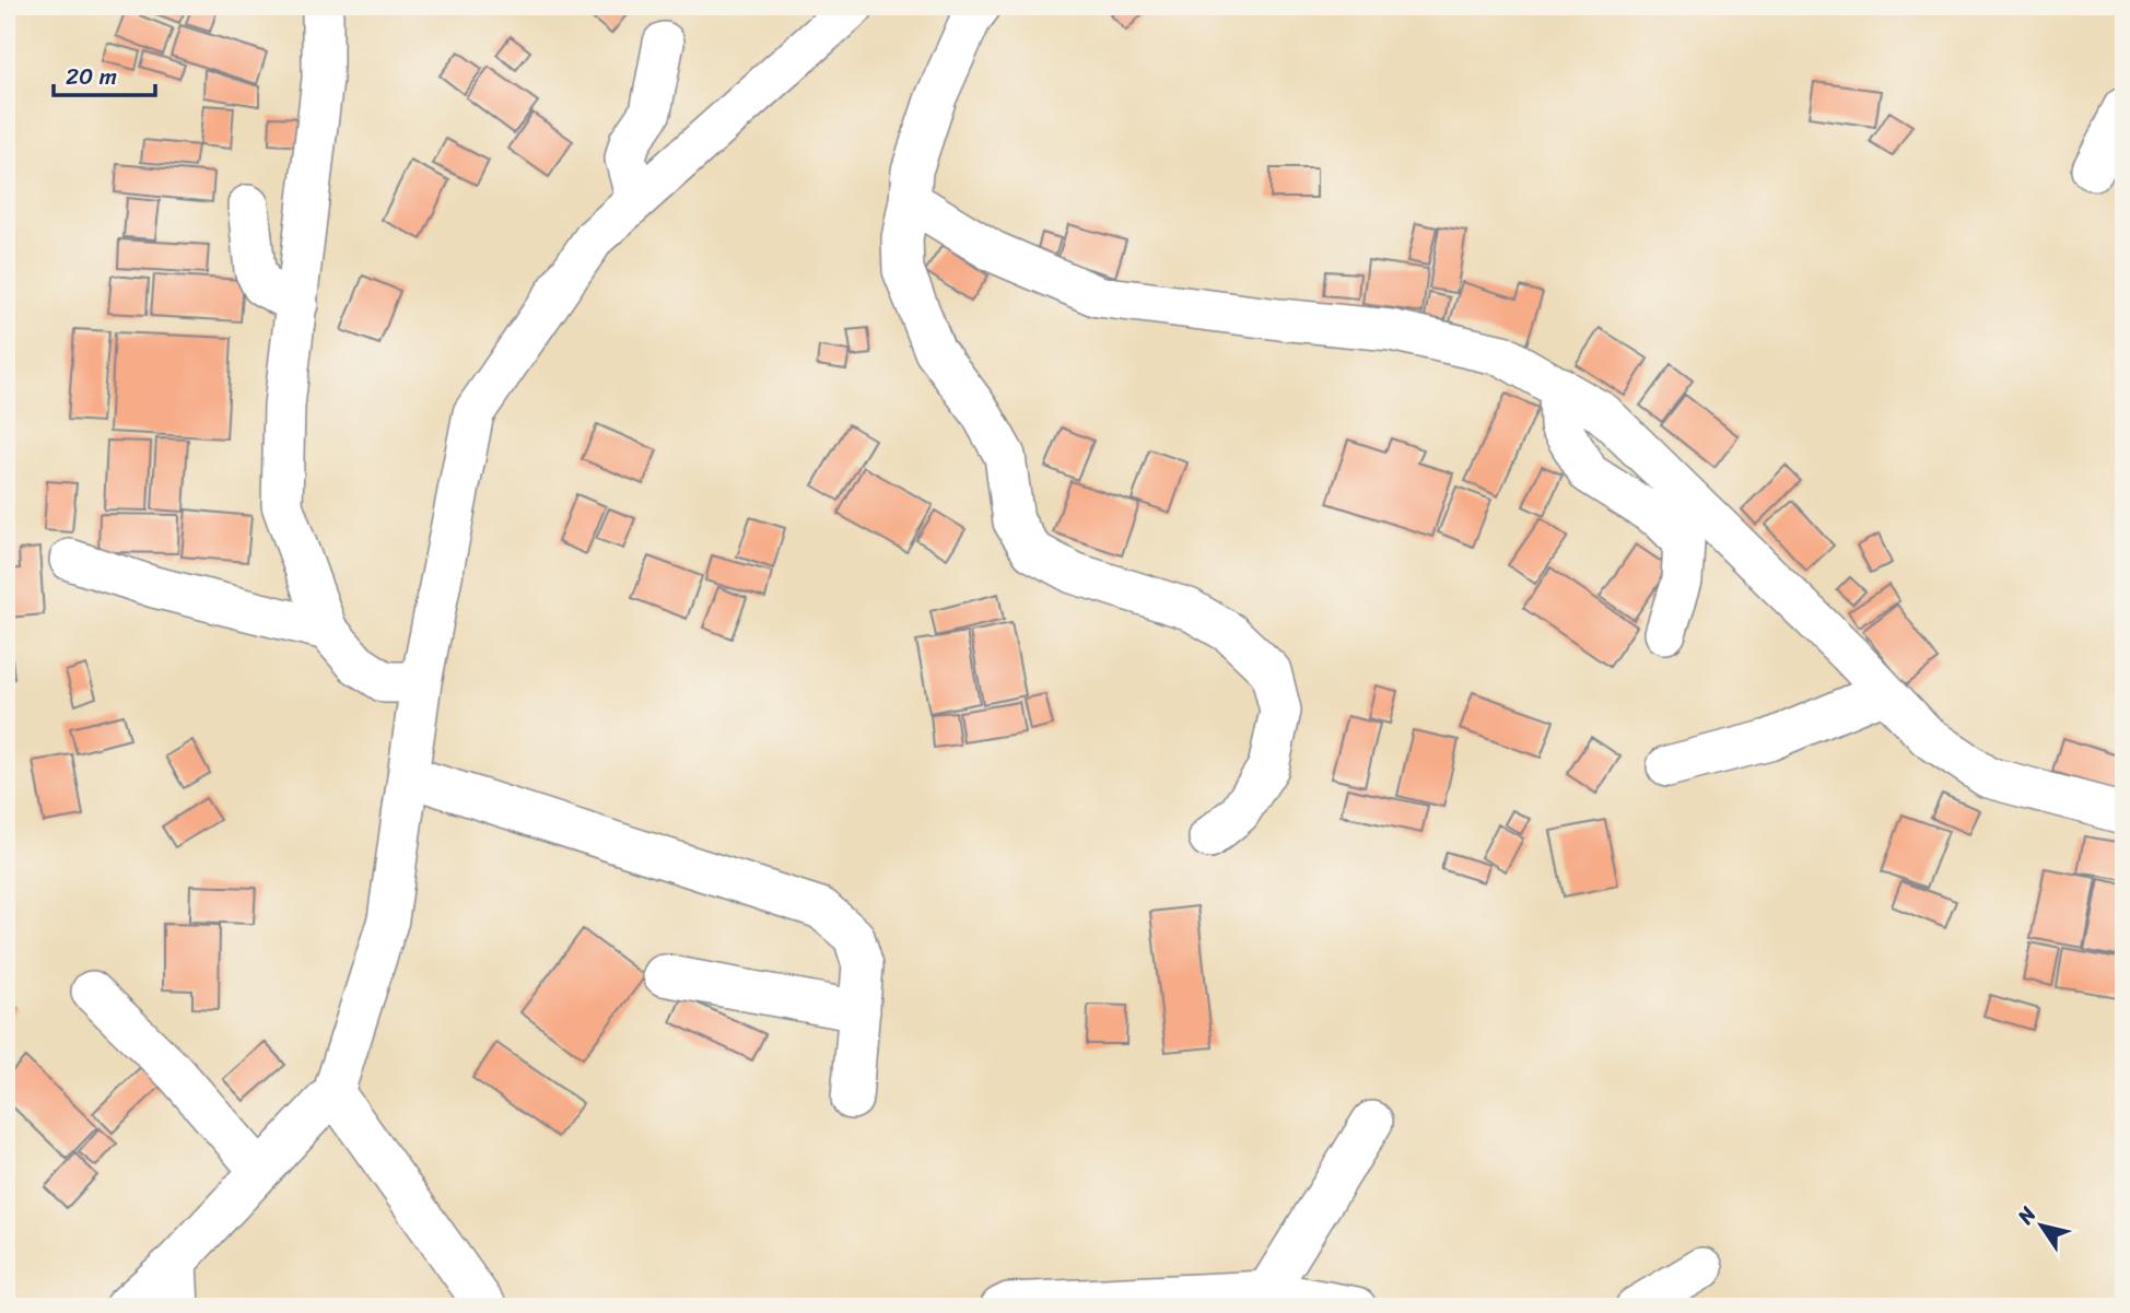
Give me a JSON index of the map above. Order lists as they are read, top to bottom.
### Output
{
  "scale_bar": "20 m",
  "north": "top left"
}
